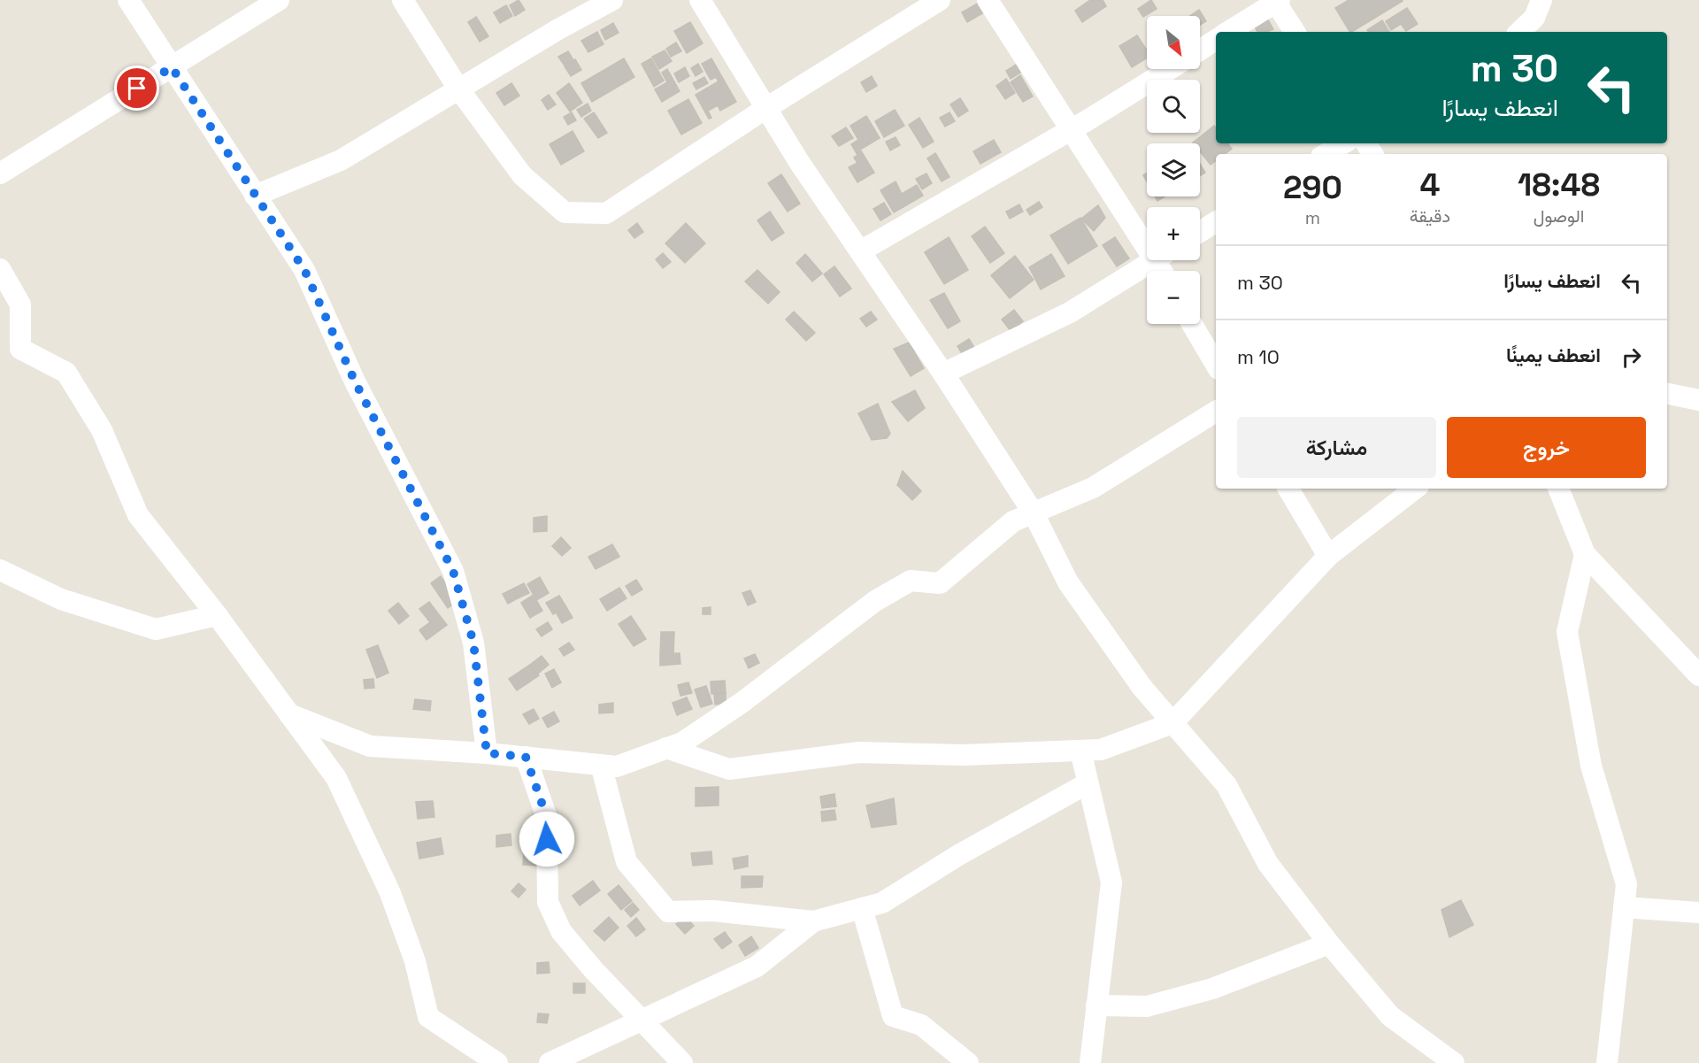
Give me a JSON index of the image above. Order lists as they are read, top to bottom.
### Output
{
  "north": "bottom right",
  "page": {
    "map_buttons": ["+", "−"],
    "turn": ["30 m", "انعطف يسارًا"],
    "eta": [
      "18:48",
      "الوصول",
      "4",
      "دقيقة",
      "290",
      "m"
    ],
    "list": [
      {
        "name": "انعطف يسارًا",
        "value": "30 m"
      },
      {
        "name": "انعطف يمينًا",
        "value": "10 m"
      }
    ],
    "buttons": ["خروج", "مشاركة"]
  }
}
